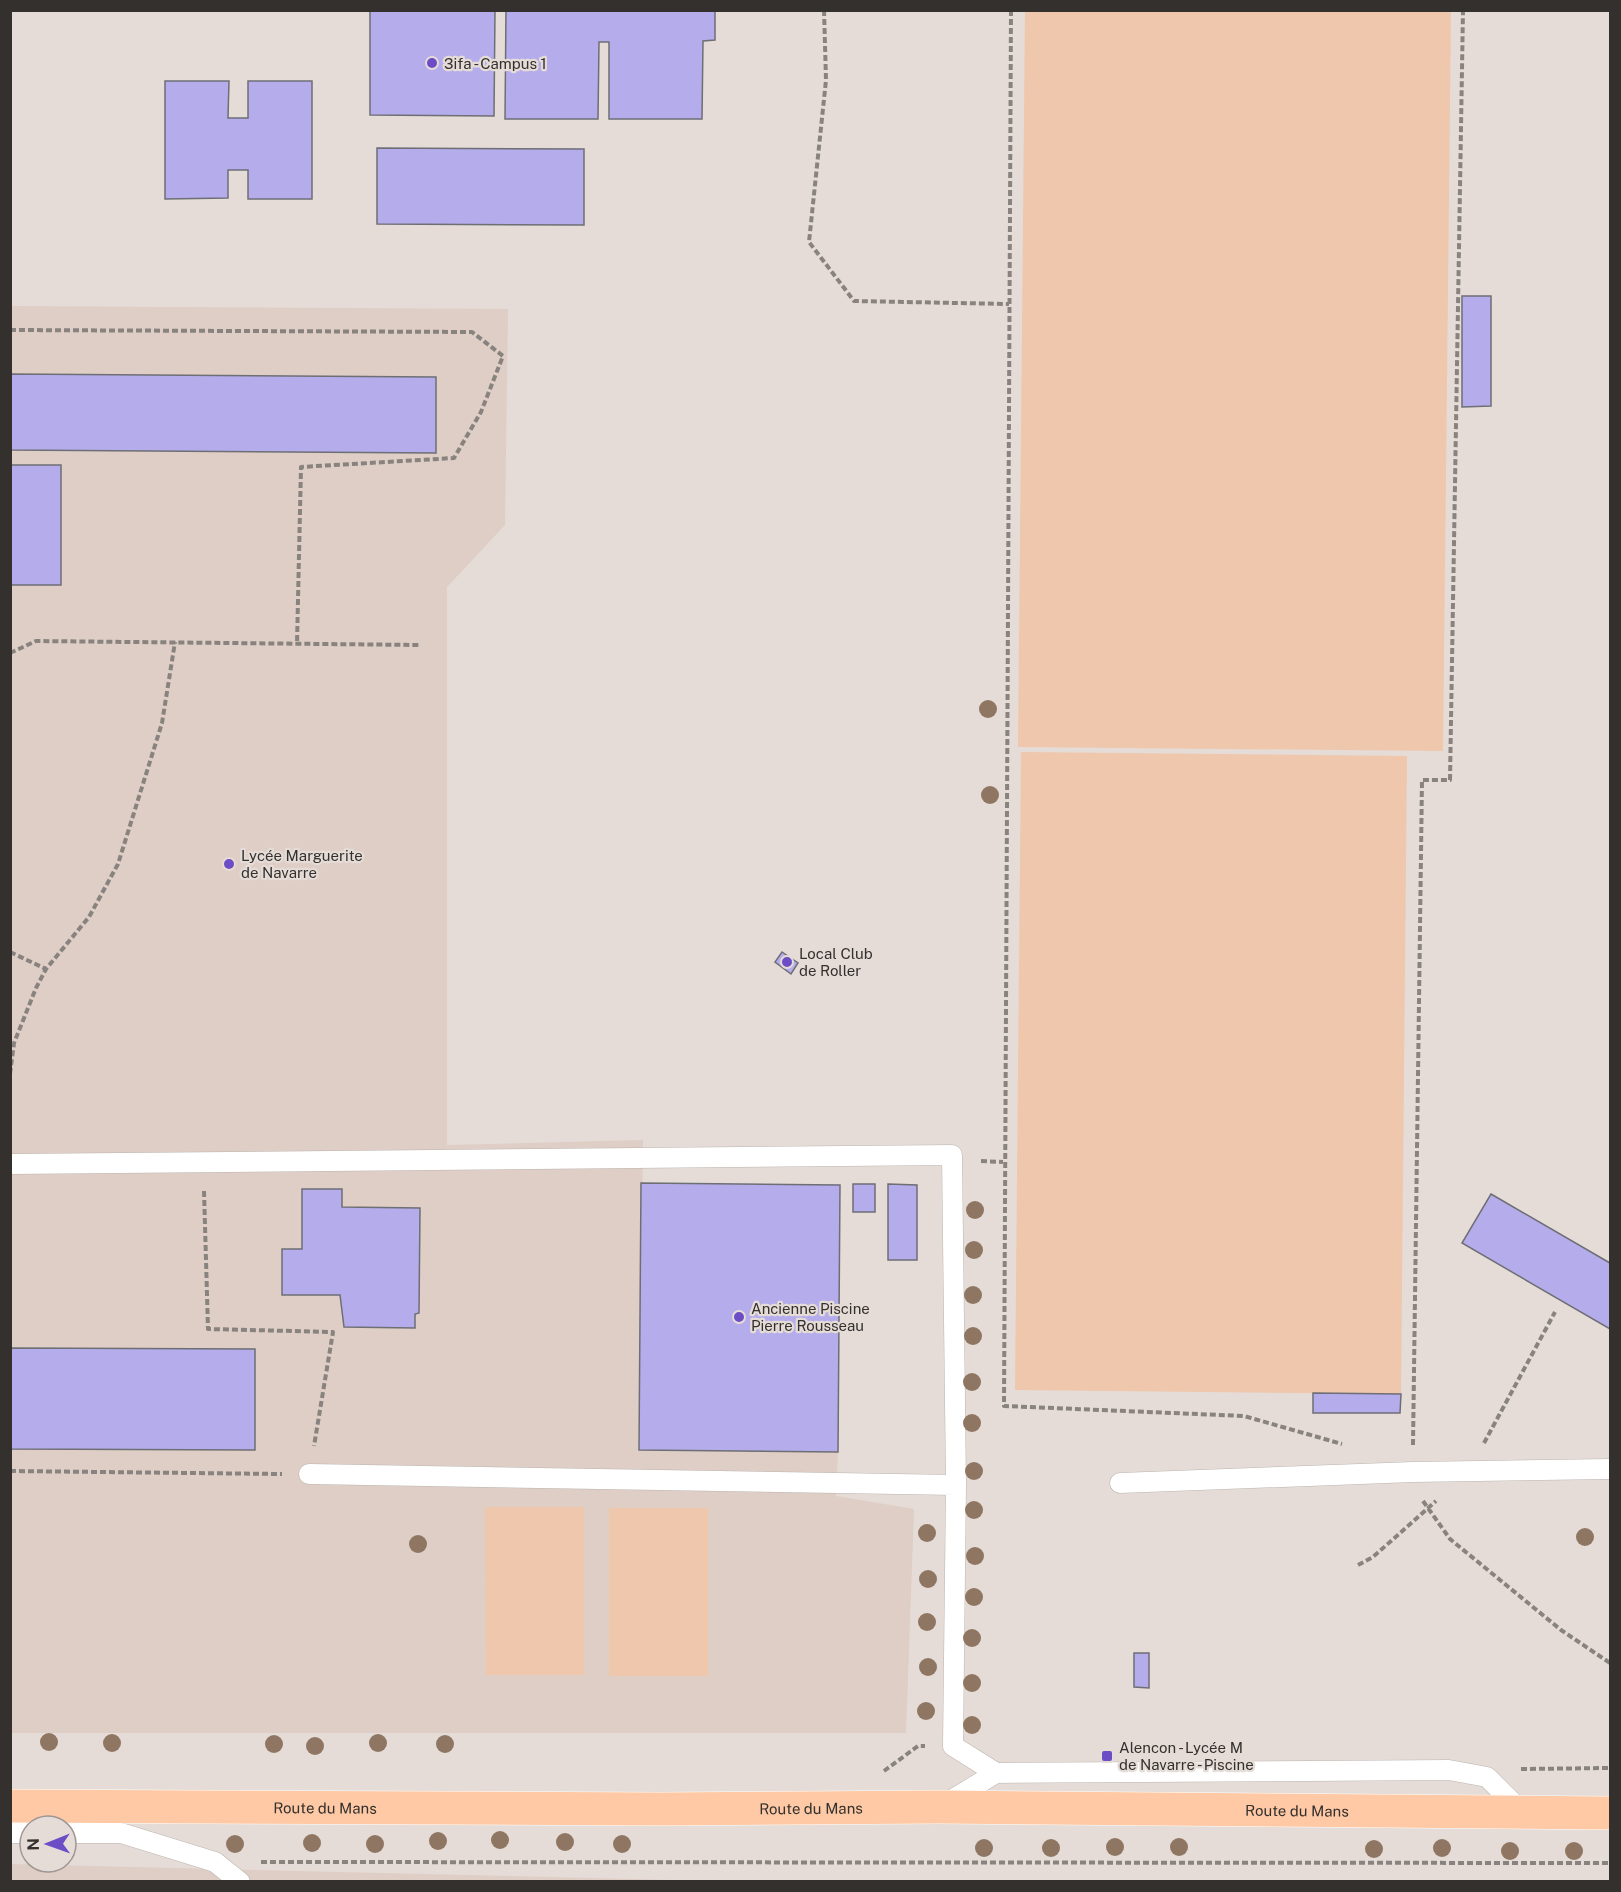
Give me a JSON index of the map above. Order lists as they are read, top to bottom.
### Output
{
  "streets": {
    "main road": ["Route du Mans"]
  },
  "places": {
    "other": [
      "3ifa - Campus 1",
      "Lycée Marguerite de Navarre",
      "Local Club de Roller",
      "Ancienne Piscine Pierre Rousseau"
    ],
    "transit": ["Alencon - Lycée M de Navarre - Piscine"]
  },
  "north": "left"
}
